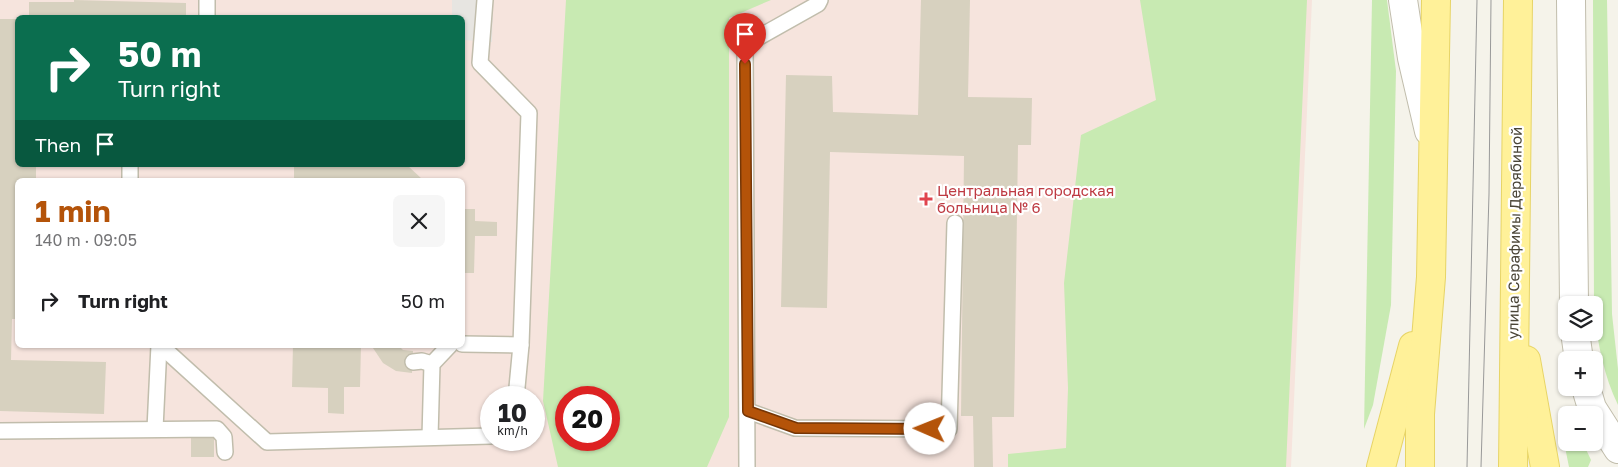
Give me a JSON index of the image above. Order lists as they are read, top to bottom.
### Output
{
  "streets": {
    "main road": ["улица Серафимы Дерябиной"]
  },
  "places": {
    "health": ["Центральная городская больница № 6"]
  },
  "page": {
    "turn": ["50 m", "Turn right"],
    "then": "Then",
    "heading": ["1 min", "140 m · 09:05"],
    "list": [
      {
        "name": "Turn right",
        "value": "50 m"
      }
    ],
    "map_buttons": ["+", "−"],
    "speed": "10 km/h",
    "limit": "20"
  }
}
